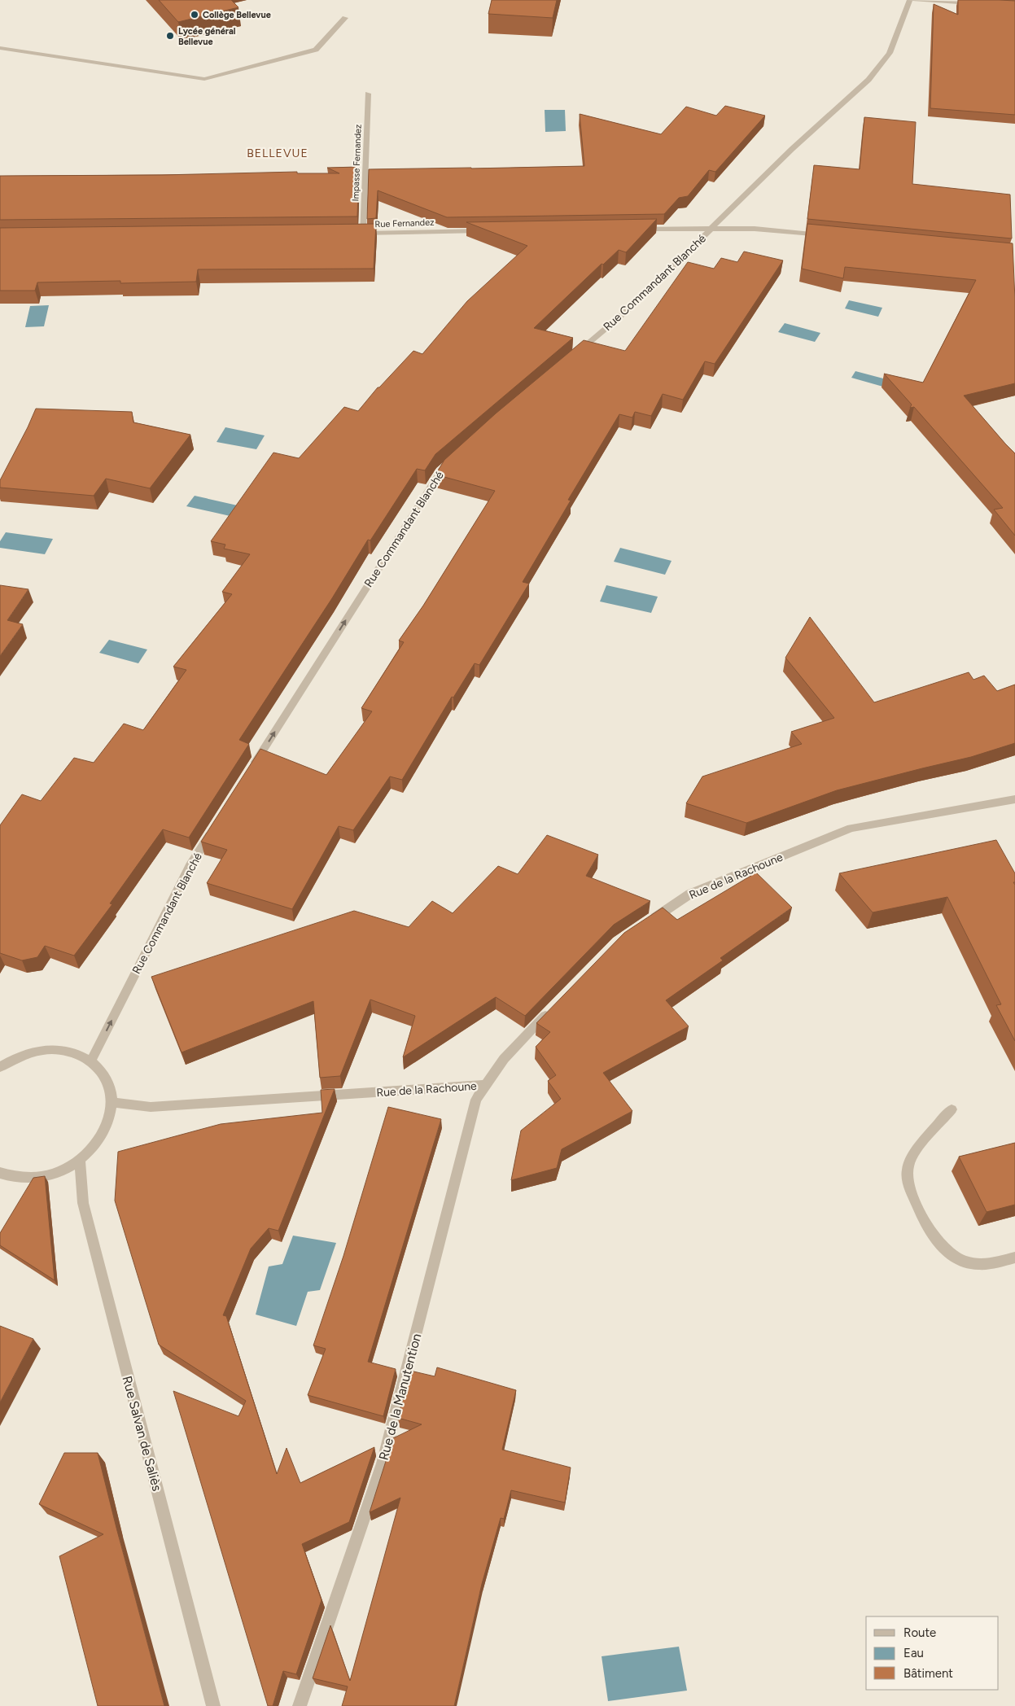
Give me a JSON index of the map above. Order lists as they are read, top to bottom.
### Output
{
  "streets": {
    "street": [
      "Impasse Fernandez",
      "Rue Fernandez",
      "Rue Commandant Blanché",
      "Rue de la Rachoune",
      "Rue de la Manutention",
      "Rue Salvan de Saliès"
    ]
  },
  "crossings": [
    ["Impasse Fernandez", "Rue Fernandez"],
    ["Rue de la Rachoune", "Rue de la Manutention"]
  ],
  "one_way": ["Rue Commandant Blanché"],
  "districts": ["BELLEVUE"],
  "places": ["Collège Bellevue", "Lycée général Bellevue"],
  "legend": ["Route", "Eau", "Bâtiment"]
}
